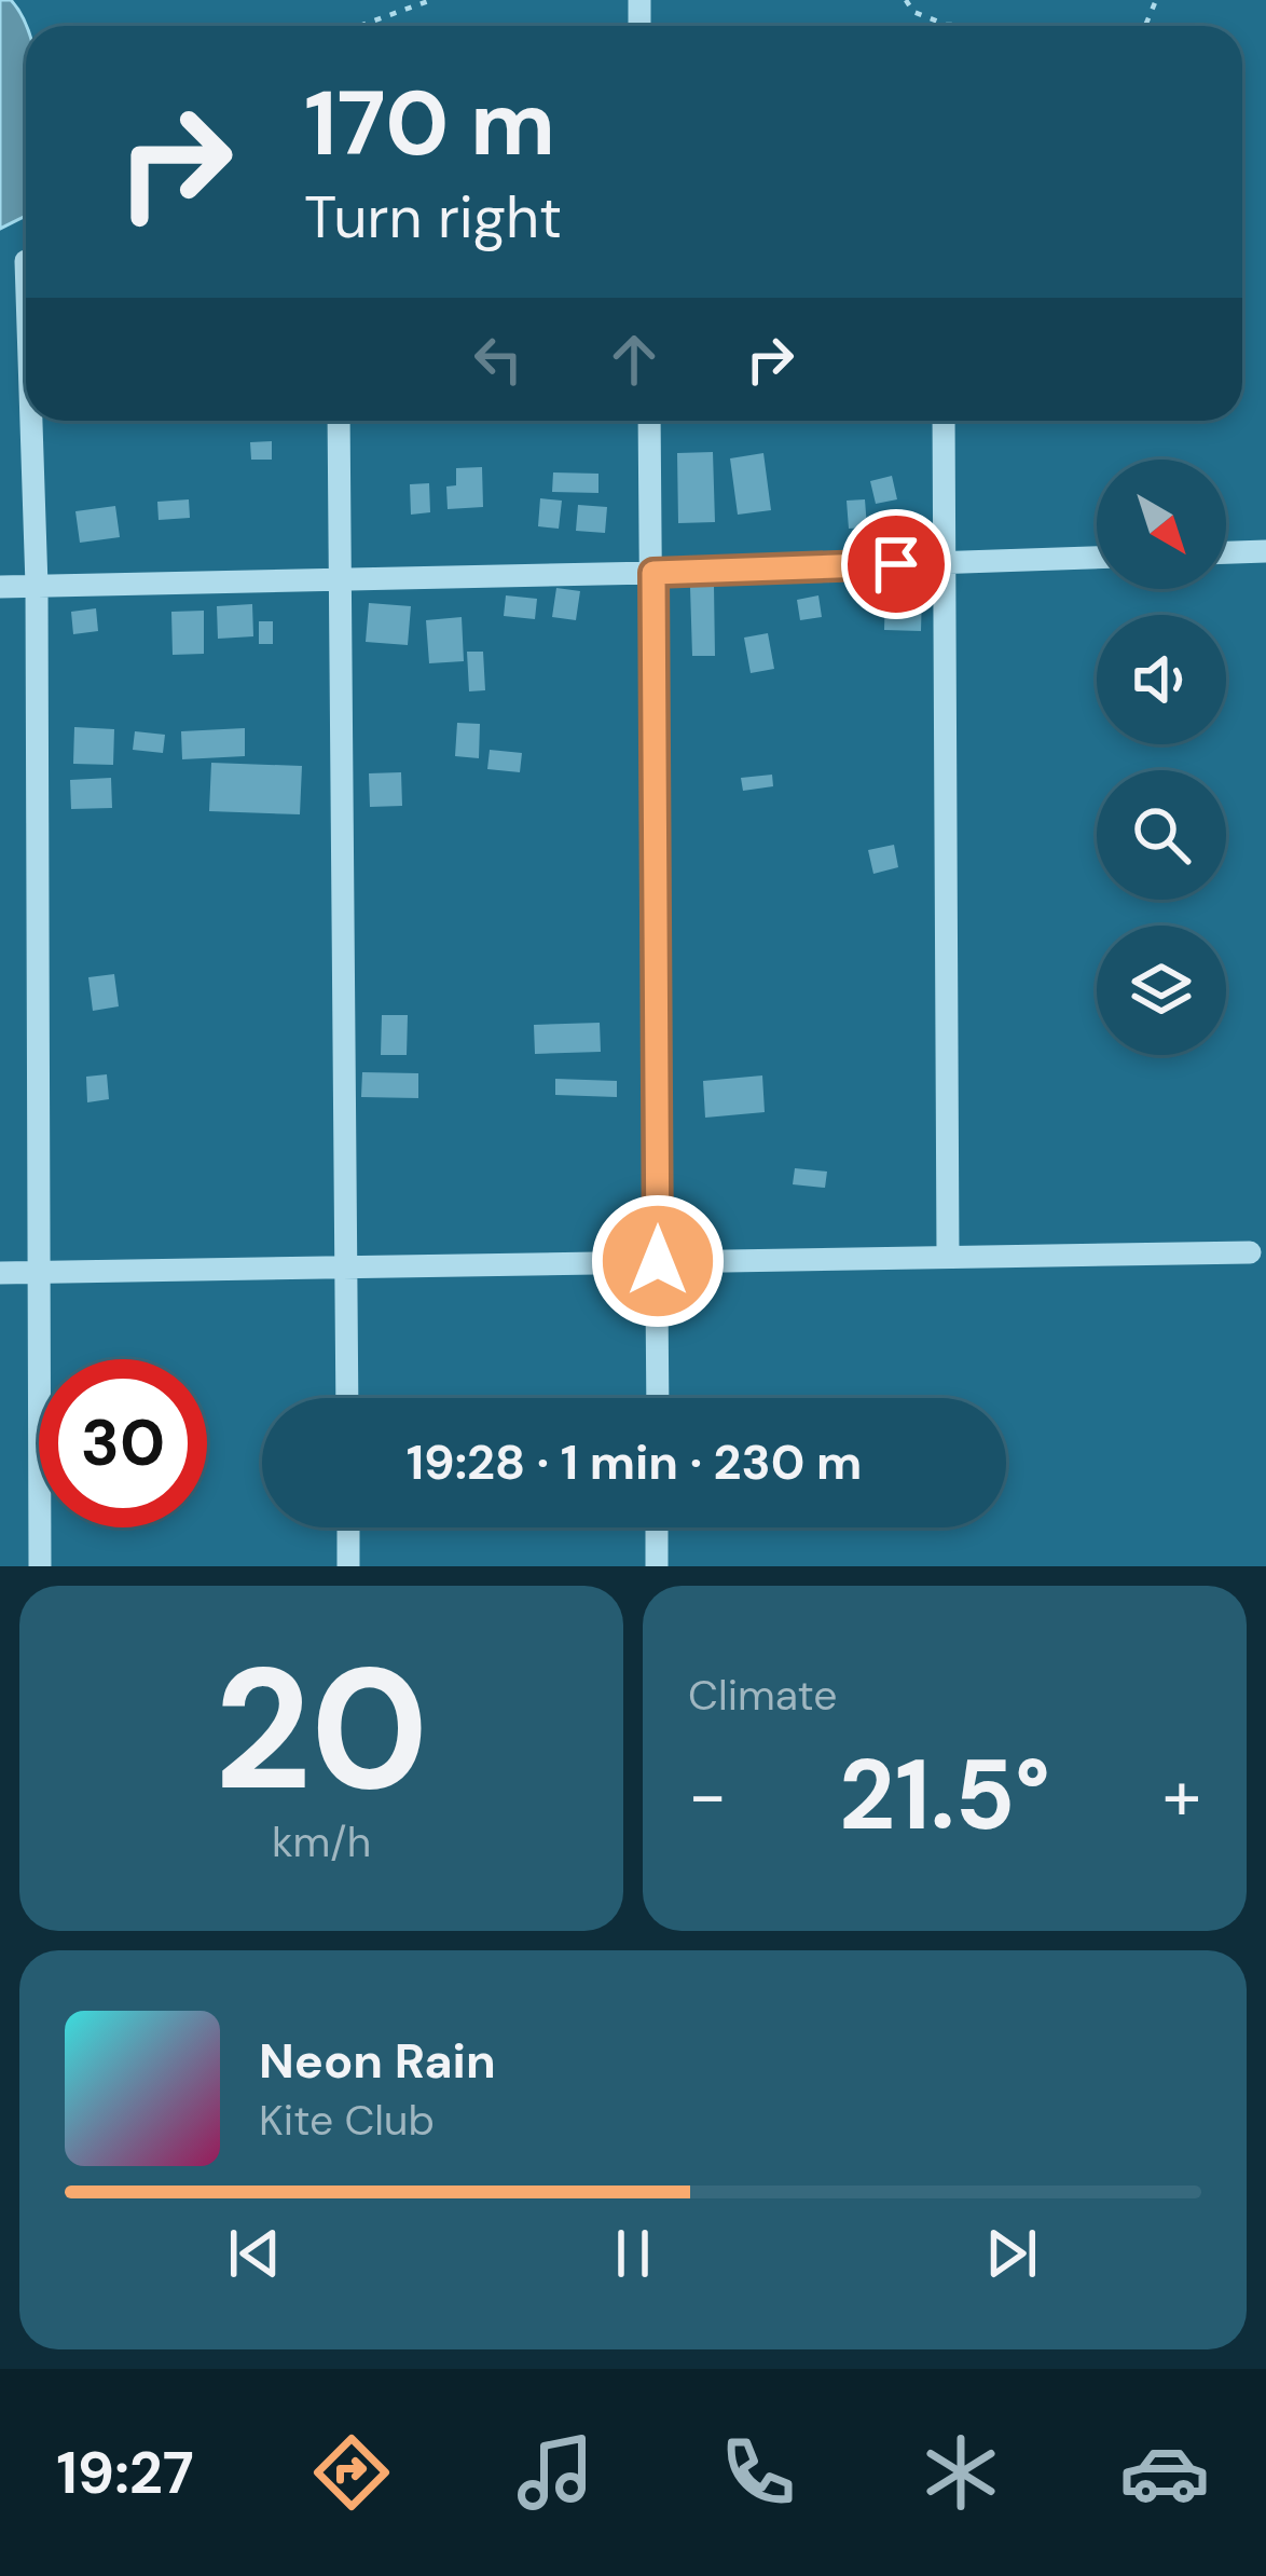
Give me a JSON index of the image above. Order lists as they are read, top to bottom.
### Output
{
  "north": "bottom right",
  "page": {
    "turn": ["170 m", "Turn right"],
    "limit": "30",
    "trip": "19:28 · 1 min · 230 m",
    "tile": [
      ["20", "km/h"],
      "Climate"
    ],
    "heat": ["−", "21.5°", "+"],
    "song": ["Neon Rain", "Kite Club"],
    "tabs": "19:27"
  }
}
